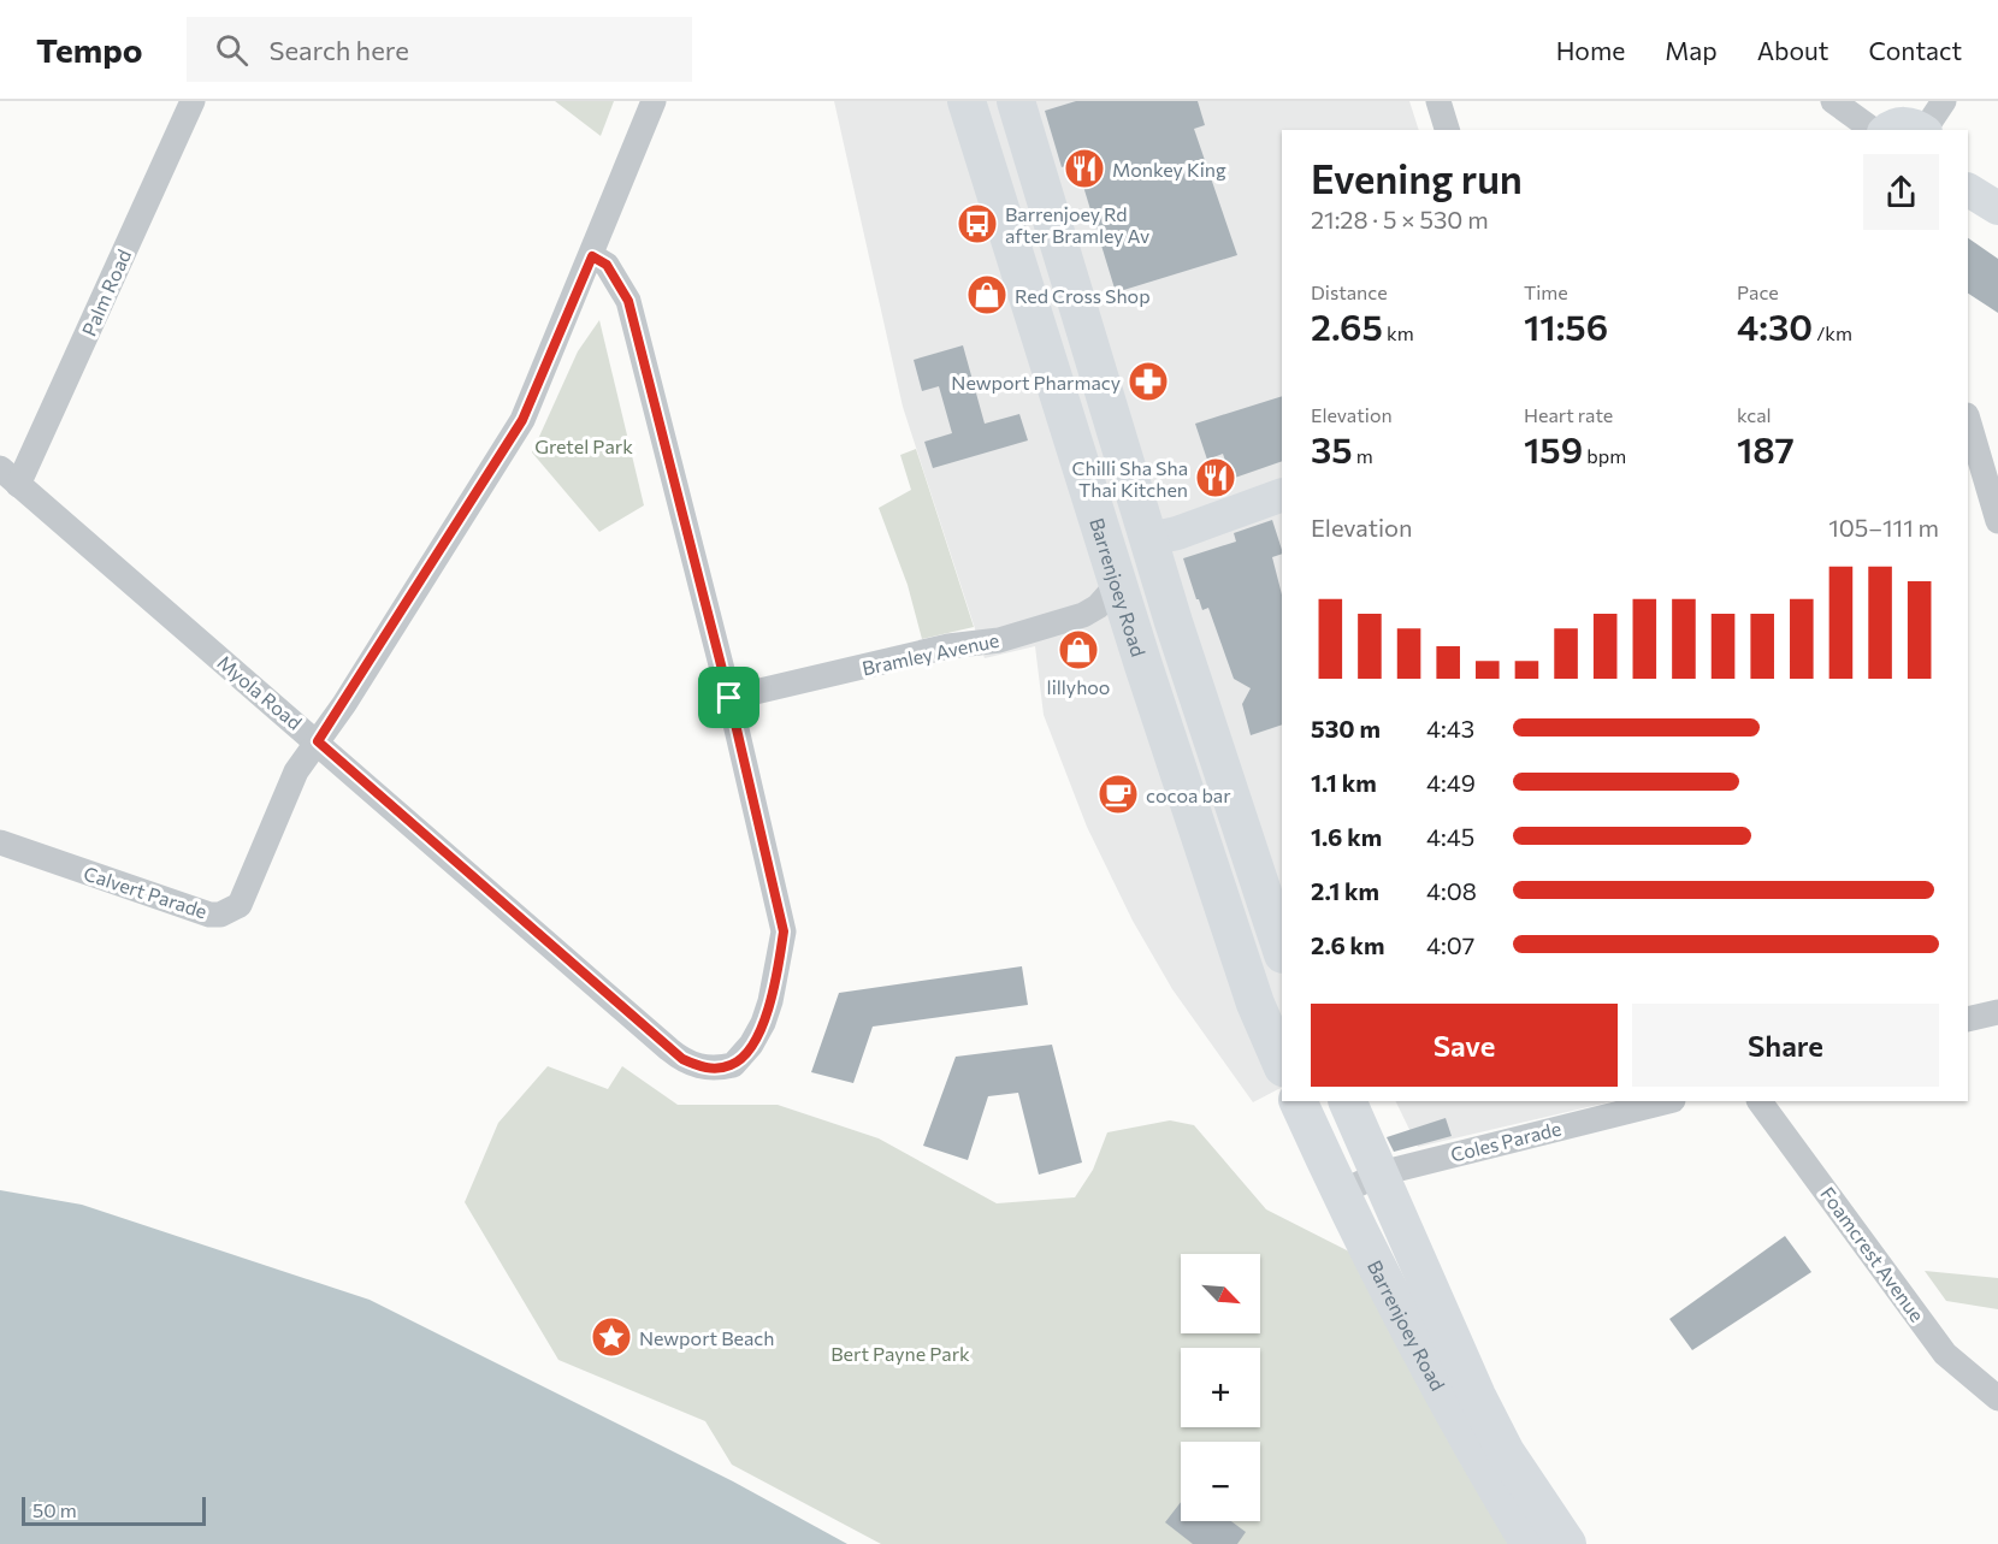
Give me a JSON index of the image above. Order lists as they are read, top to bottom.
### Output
{
  "streets": {
    "main road": ["Barrenjoey Road"],
    "street": [
      "Palm Road",
      "Bramley Avenue",
      "Myola Road",
      "Calvert Parade",
      "Coles Parade",
      "Foamcrest Avenue"
    ]
  },
  "crossings": [
    ["Palm Road", "Myola Road"],
    ["Barrenjoey Road", "Bramley Avenue"],
    ["Barrenjoey Road", "Coles Parade"],
    ["Bramley Avenue", "Myola Road"],
    ["Myola Road", "Calvert Parade"]
  ],
  "parks": ["Gretel Park", "Bert Payne Park"],
  "places": {
    "restaurant": ["Monkey King", "Chilli Sha Sha Thai Kitchen"],
    "bus stop": ["Barrenjoey Rd after Bramley Av"],
    "shop": ["Red Cross Shop", "lillyhoo"],
    "pharmacy": ["Newport Pharmacy"],
    "cafe": ["cocoa bar"],
    "place": ["Newport Beach"]
  },
  "scale_bar": "50 m",
  "north": "bottom right",
  "page": {
    "header": "Tempo",
    "search": "Search here",
    "nav": [
      "Home",
      "Map",
      "About",
      "Contact"
    ],
    "heading": ["Evening run", "21:28 · 5 × 530 m"],
    "stats": [
      ["Distance", "2.65 km"],
      ["Time", "11:56"],
      ["Pace", "4:30 /km"],
      ["Elevation", "35 m"],
      ["Heart rate", "159 bpm"],
      ["kcal", "187"]
    ],
    "chart": ["Elevation", "105–111 m"],
    "list": [
      {
        "name": "530 m",
        "note": "4:43"
      },
      {
        "name": "1.1 km",
        "note": "4:49"
      },
      {
        "name": "1.6 km",
        "note": "4:45"
      },
      {
        "name": "2.1 km",
        "note": "4:08"
      },
      {
        "name": "2.6 km",
        "note": "4:07"
      }
    ],
    "buttons": ["Save", "Share"],
    "map_buttons": ["+", "−"],
    "scale": "50 m"
  }
}
